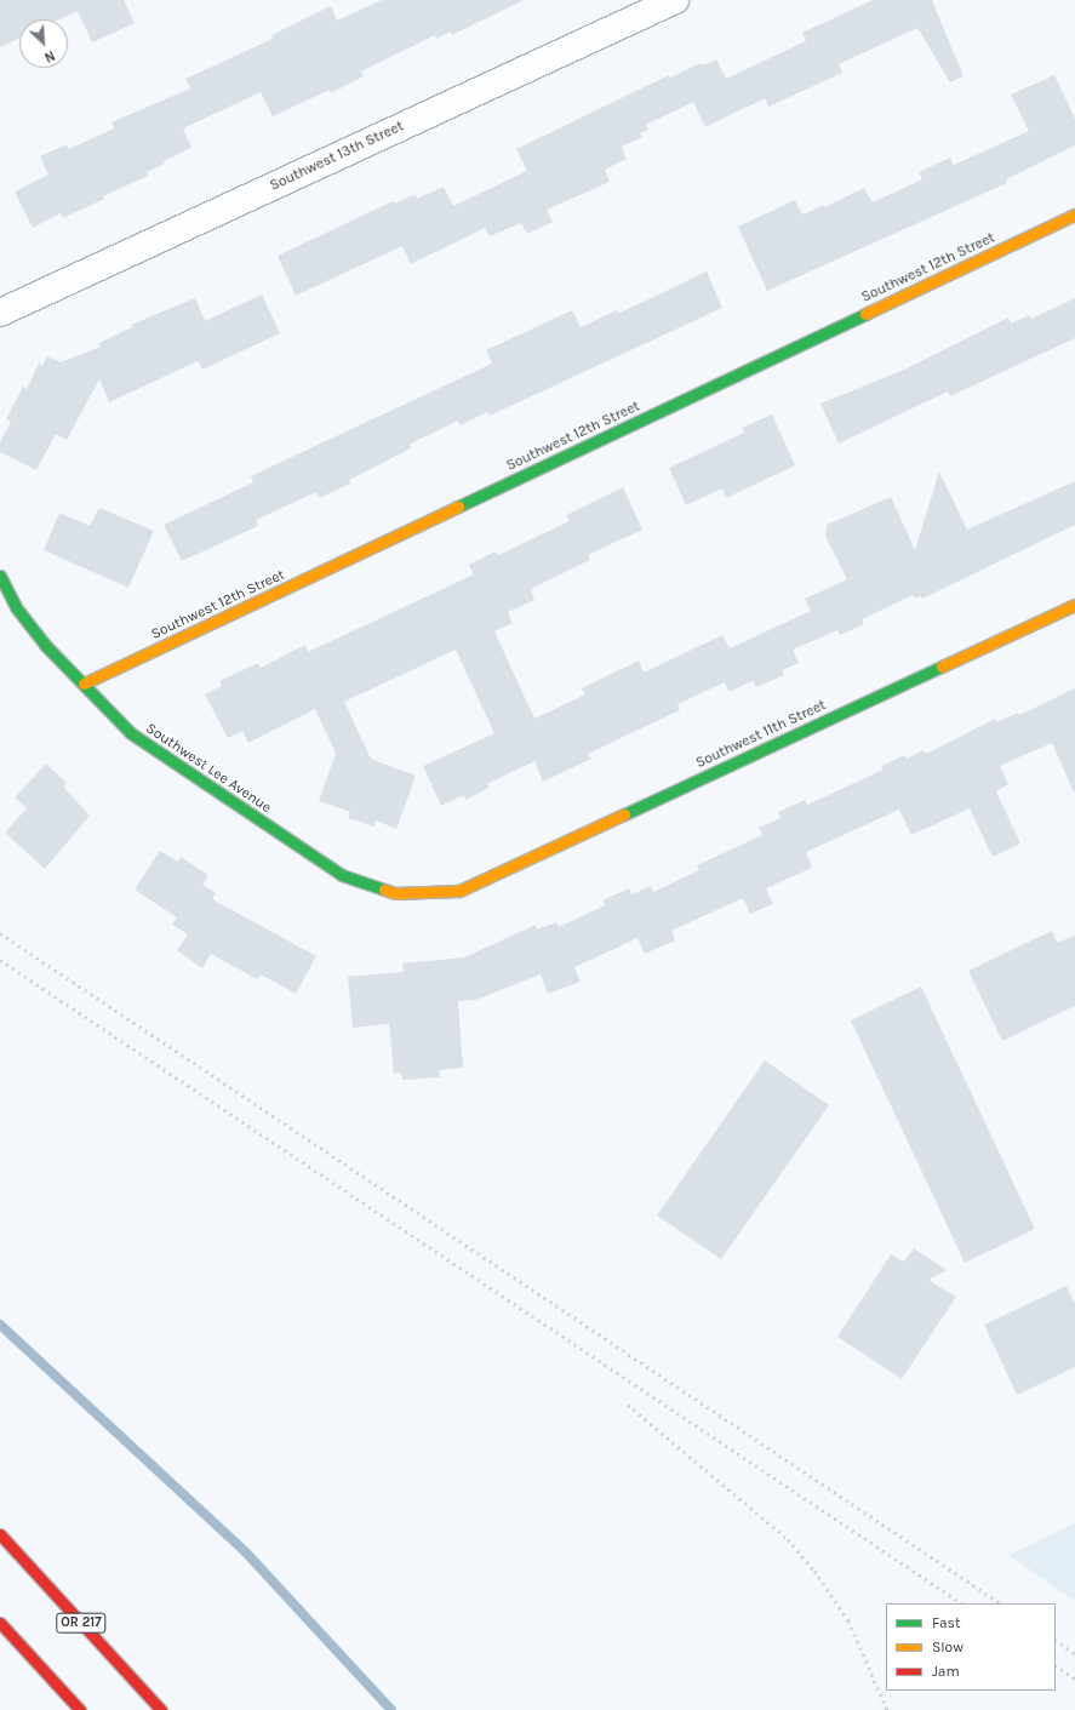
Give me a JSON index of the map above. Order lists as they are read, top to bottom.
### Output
{
  "streets": {
    "main road": [
      "Southwest 12th Street",
      "Southwest 11th Street",
      "Southwest Lee Avenue",
      "OR 217"
    ],
    "street": ["Southwest 13th Street"]
  },
  "crossings": [
    ["Southwest 12th Street", "Southwest Lee Avenue"],
    ["Southwest 11th Street", "Southwest Lee Avenue"]
  ],
  "legend": ["Fast", "Slow", "Jam"],
  "north": "bottom right"
}
